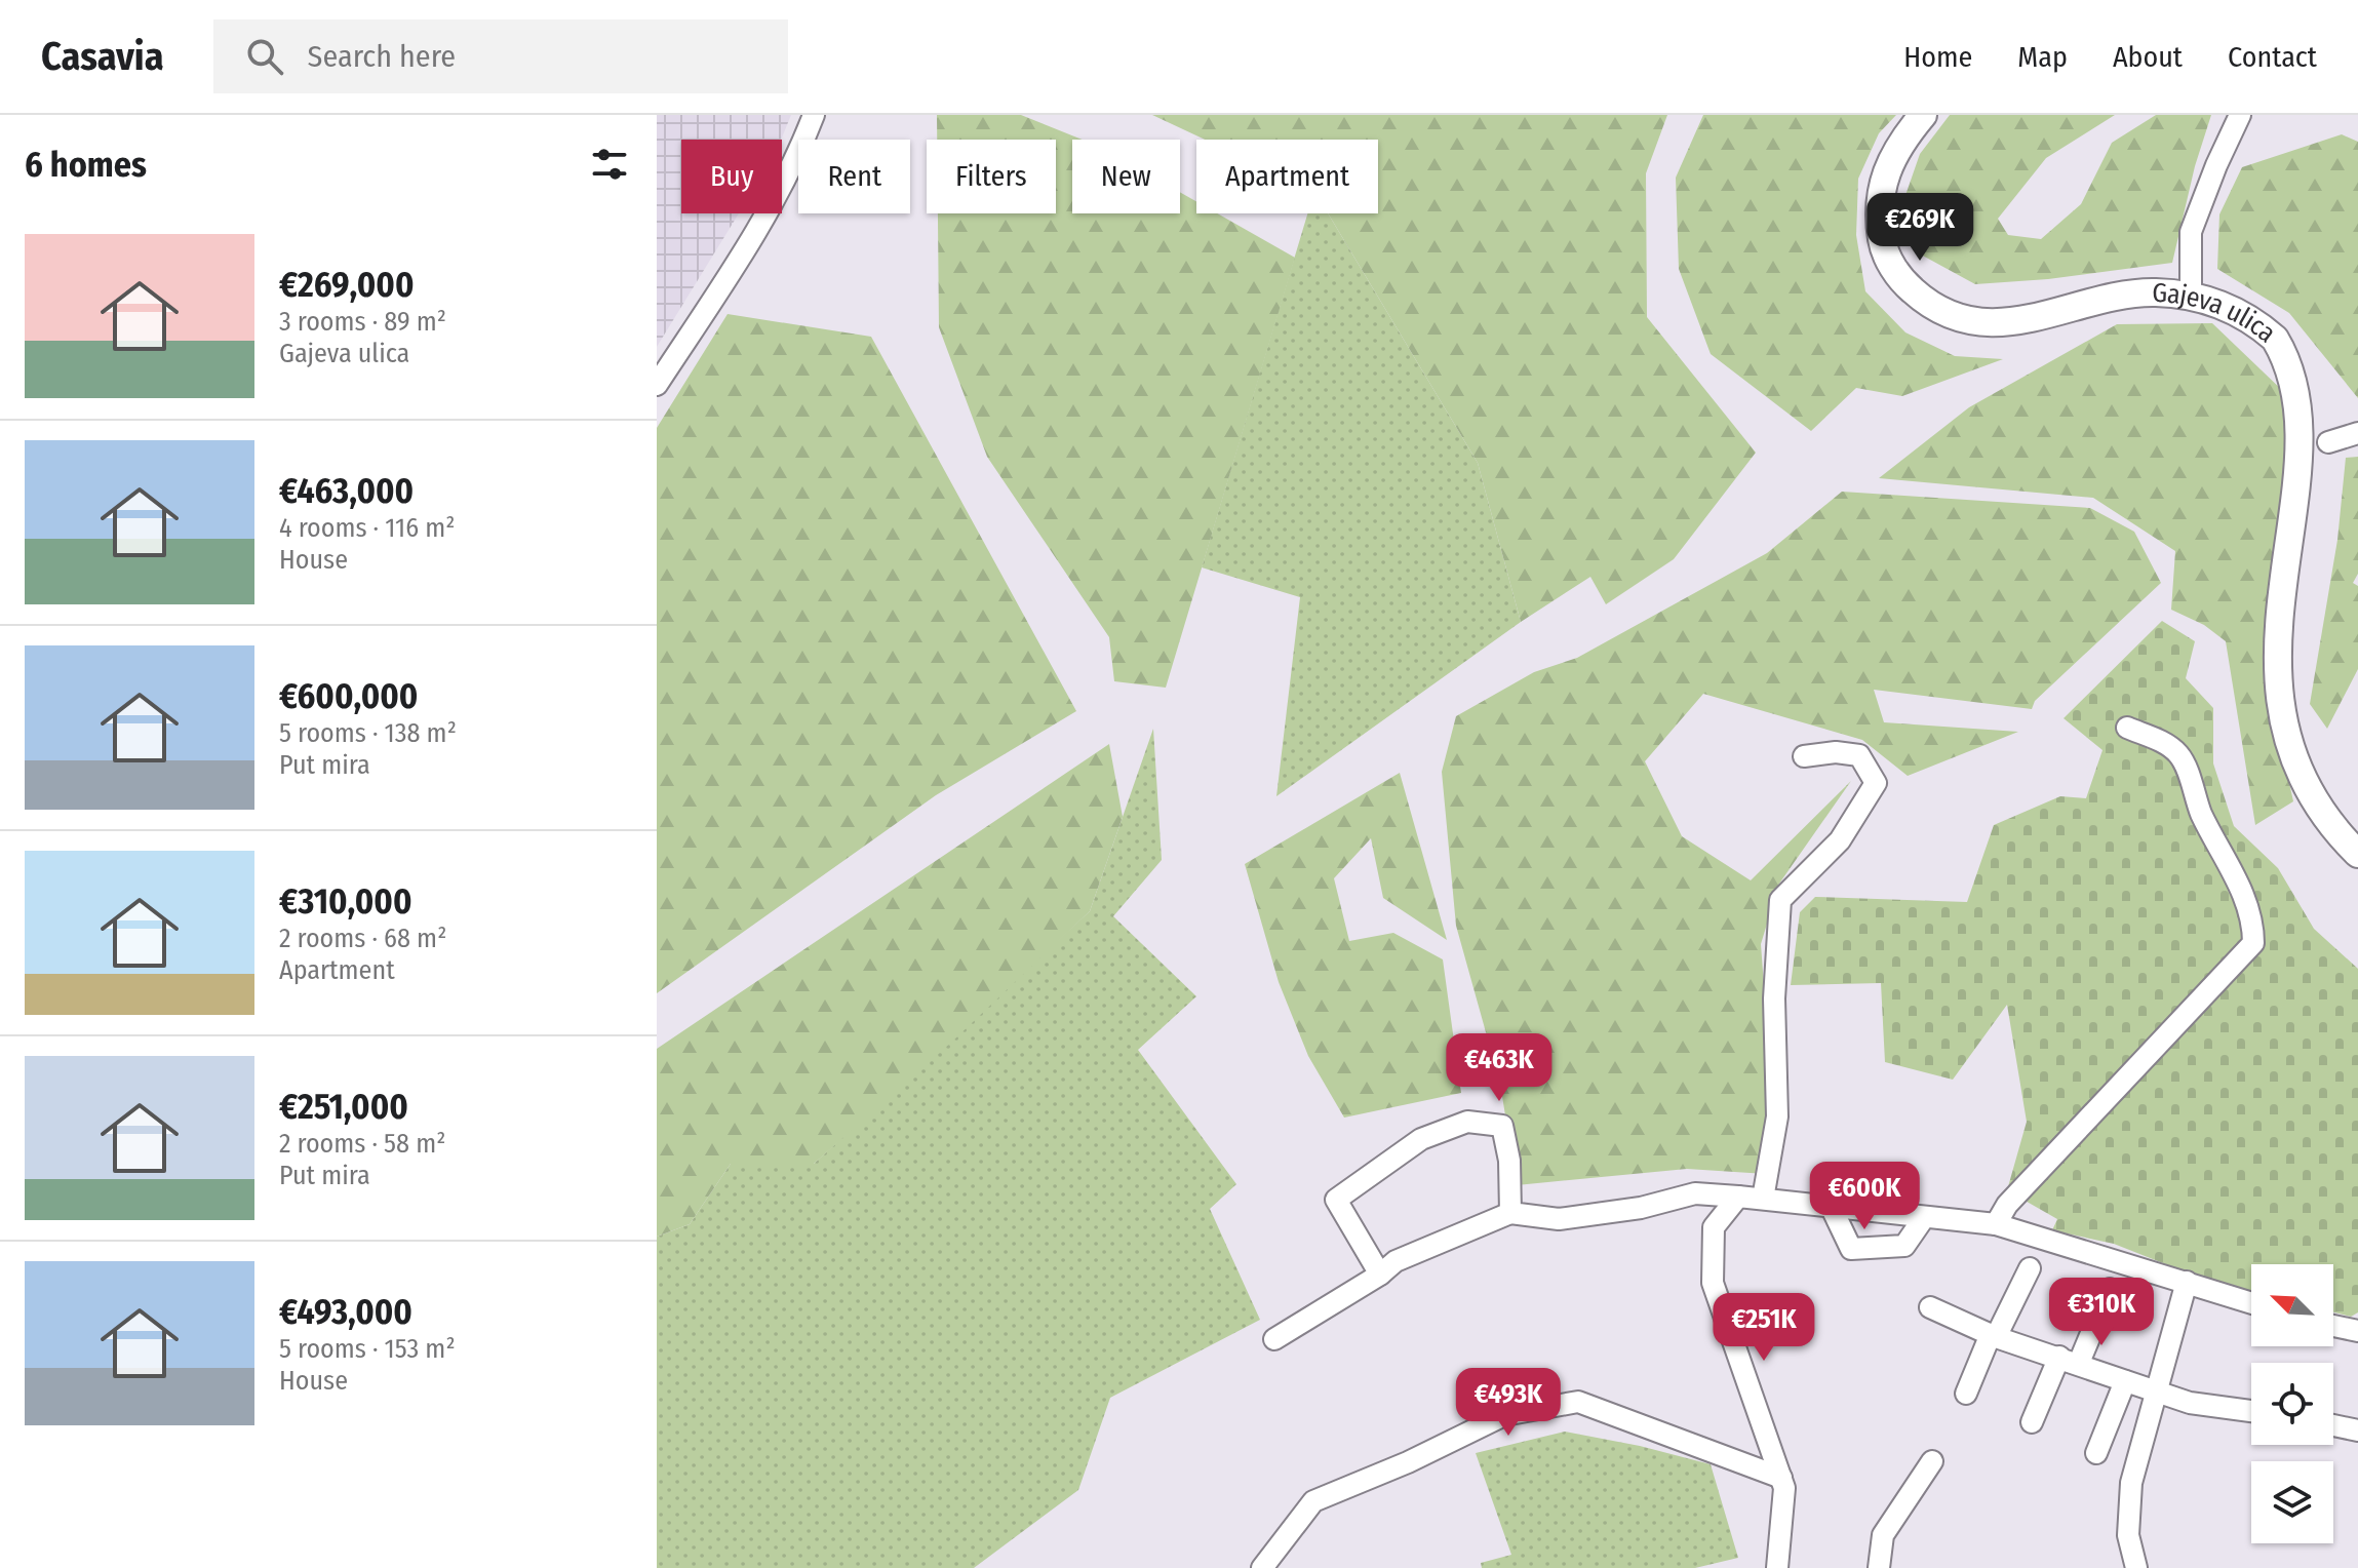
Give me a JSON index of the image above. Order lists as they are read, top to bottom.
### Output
{
  "streets": {
    "main road": ["Gajeva ulica"]
  },
  "north": "top left",
  "page": {
    "header": "Casavia",
    "search": "Search here",
    "nav": [
      "Home",
      "Map",
      "About",
      "Contact"
    ],
    "heading": "6 homes",
    "chip": [
      "Buy",
      "Rent",
      "Filters",
      "New",
      "Apartment"
    ],
    "price": [
      "€269K",
      "€463K",
      "€600K",
      "€310K",
      "€251K",
      "€493K"
    ],
    "list": [
      {
        "name": "€269,000",
        "note": "3 rooms · 89 m² · Gajeva ulica"
      },
      {
        "name": "€463,000",
        "note": "4 rooms · 116 m² · House"
      },
      {
        "name": "€600,000",
        "note": "5 rooms · 138 m² · Put mira"
      },
      {
        "name": "€310,000",
        "note": "2 rooms · 68 m² · Apartment"
      },
      {
        "name": "€251,000",
        "note": "2 rooms · 58 m² · Put mira"
      },
      {
        "name": "€493,000",
        "note": "5 rooms · 153 m² · House"
      }
    ]
  }
}
